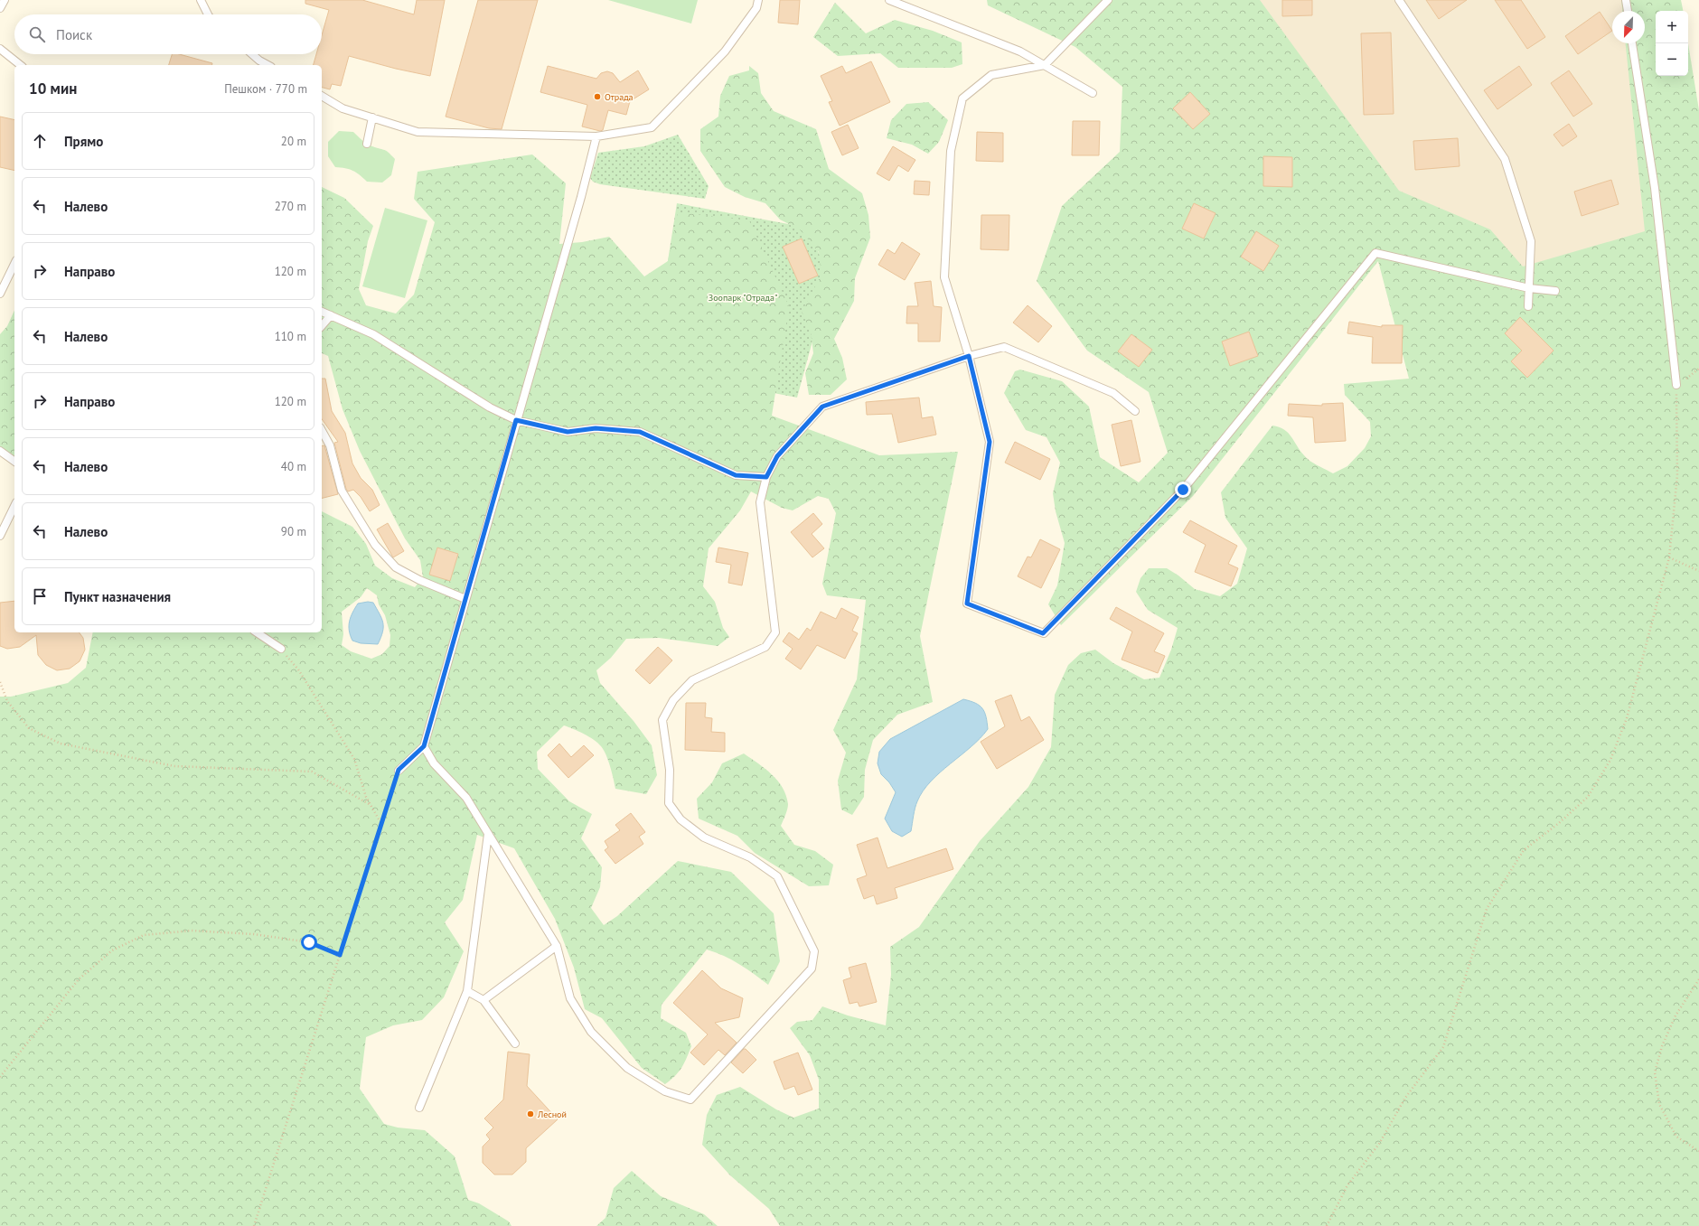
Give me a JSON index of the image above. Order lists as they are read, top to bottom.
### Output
{
  "parks": ["Зоопарк \"Отрада\""],
  "places": ["Отрада", "Лесной"],
  "north": "bottom left",
  "page": {
    "map_buttons": ["+", "−"],
    "search": "Поиск",
    "heading": ["10 мин", "Пешком · 770 m"],
    "list": [
      ["Прямо", "20 m"],
      ["Налево", "270 m"],
      ["Направо", "120 m"],
      ["Налево", "110 m"],
      ["Направо", "120 m"],
      ["Налево", "40 m"],
      ["Налево", "90 m"],
      "Пункт назначения"
    ]
  }
}
